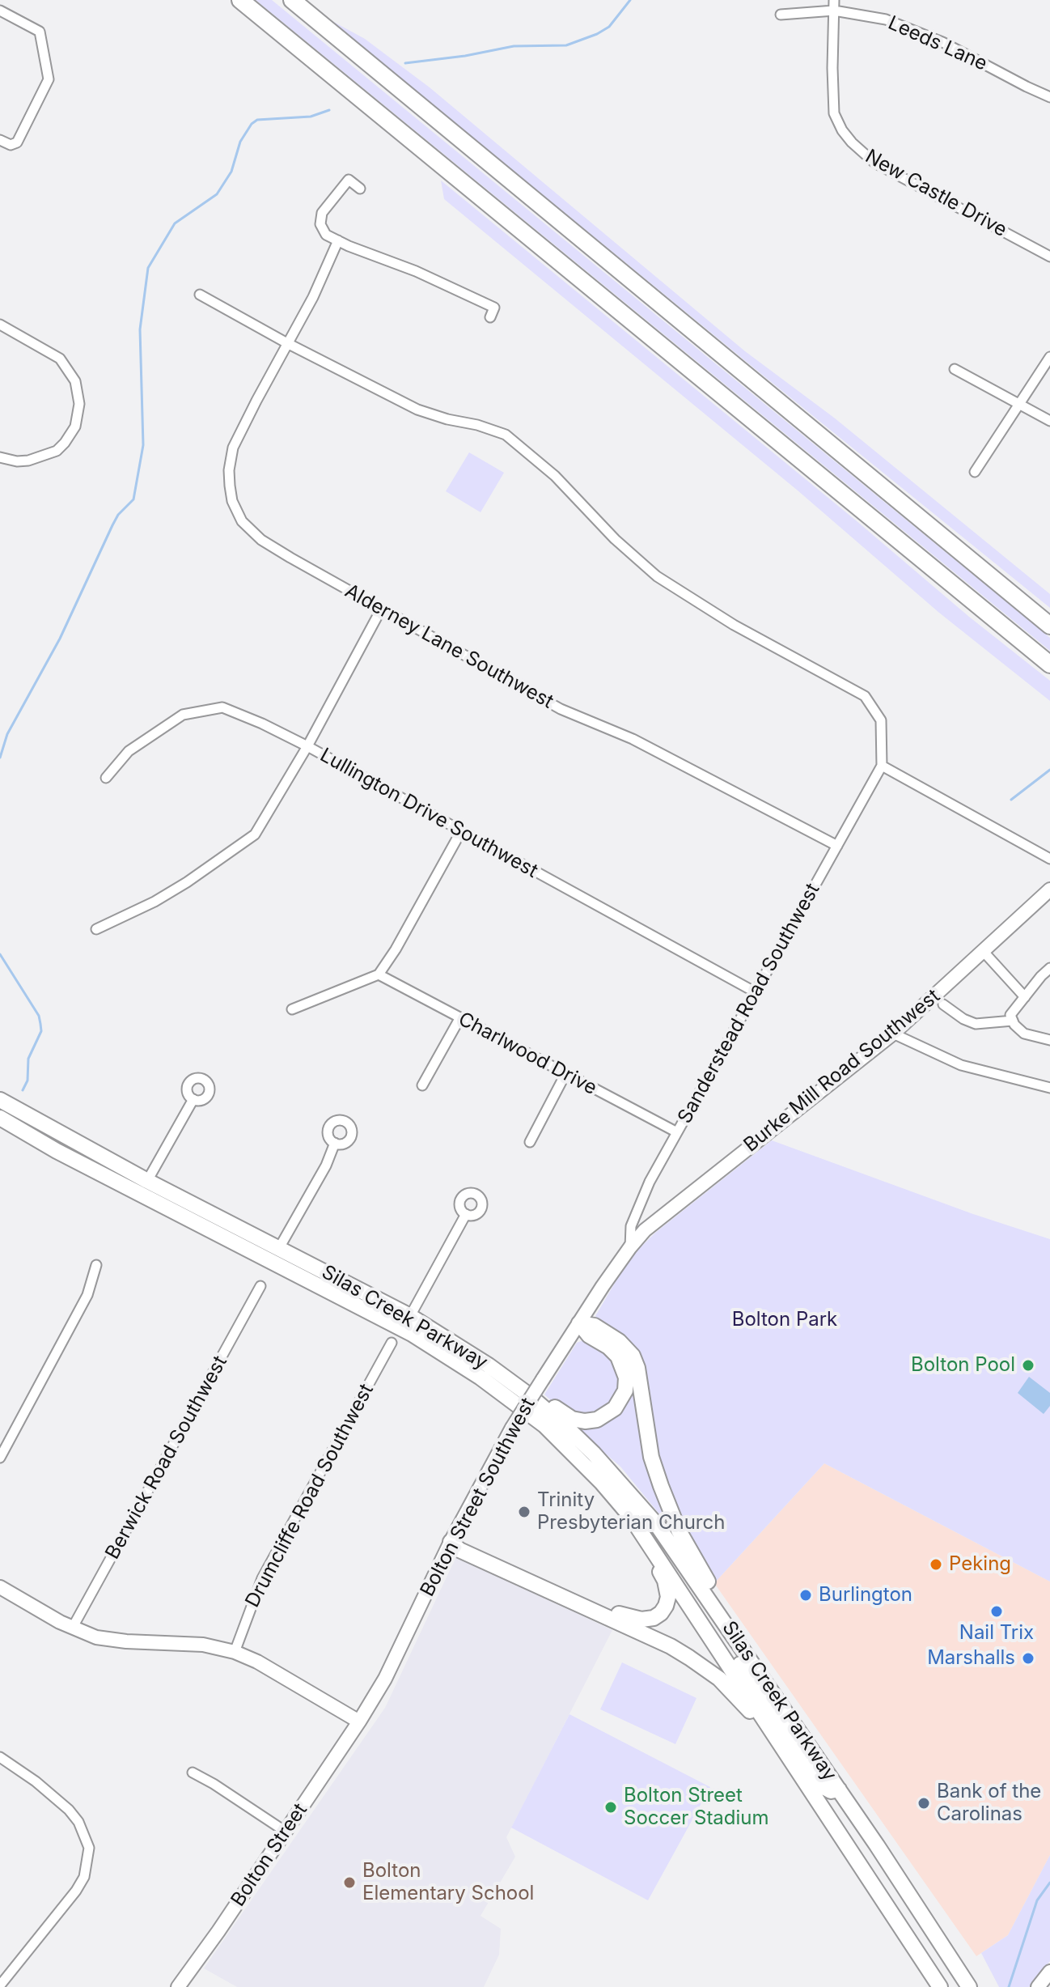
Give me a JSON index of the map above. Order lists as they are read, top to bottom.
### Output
{
  "streets": {
    "main road": ["Silas Creek Parkway"],
    "street": [
      "Leeds Lane",
      "New Castle Drive",
      "Alderney Lane Southwest",
      "Lullington Drive Southwest",
      "Sanderstead Road Southwest",
      "Charlwood Drive",
      "Burke Mill Road Southwest",
      "Berwick Road Southwest",
      "Drumcliffe Road Southwest",
      "Bolton Street Southwest",
      "Bolton Street"
    ]
  },
  "crossings": [
    ["Leeds Lane", "New Castle Drive"],
    ["Alderney Lane Southwest", "Sanderstead Road Southwest"],
    ["Lullington Drive Southwest", "Sanderstead Road Southwest"],
    ["Sanderstead Road Southwest", "Charlwood Drive"],
    ["Sanderstead Road Southwest", "Burke Mill Road Southwest"],
    ["Sanderstead Road Southwest", "Bolton Street Southwest"],
    ["Burke Mill Road Southwest", "Bolton Street Southwest"],
    ["Bolton Street Southwest", "Bolton Street"]
  ],
  "parks": ["Bolton Park"],
  "places": [
    "Bolton Pool",
    "Trinity Presbyterian Church",
    "Peking",
    "Burlington",
    "Nail Trix",
    "Marshalls",
    "Bank of the Carolinas",
    "Bolton Street Soccer Stadium",
    "Bolton Elementary School"
  ]
}
